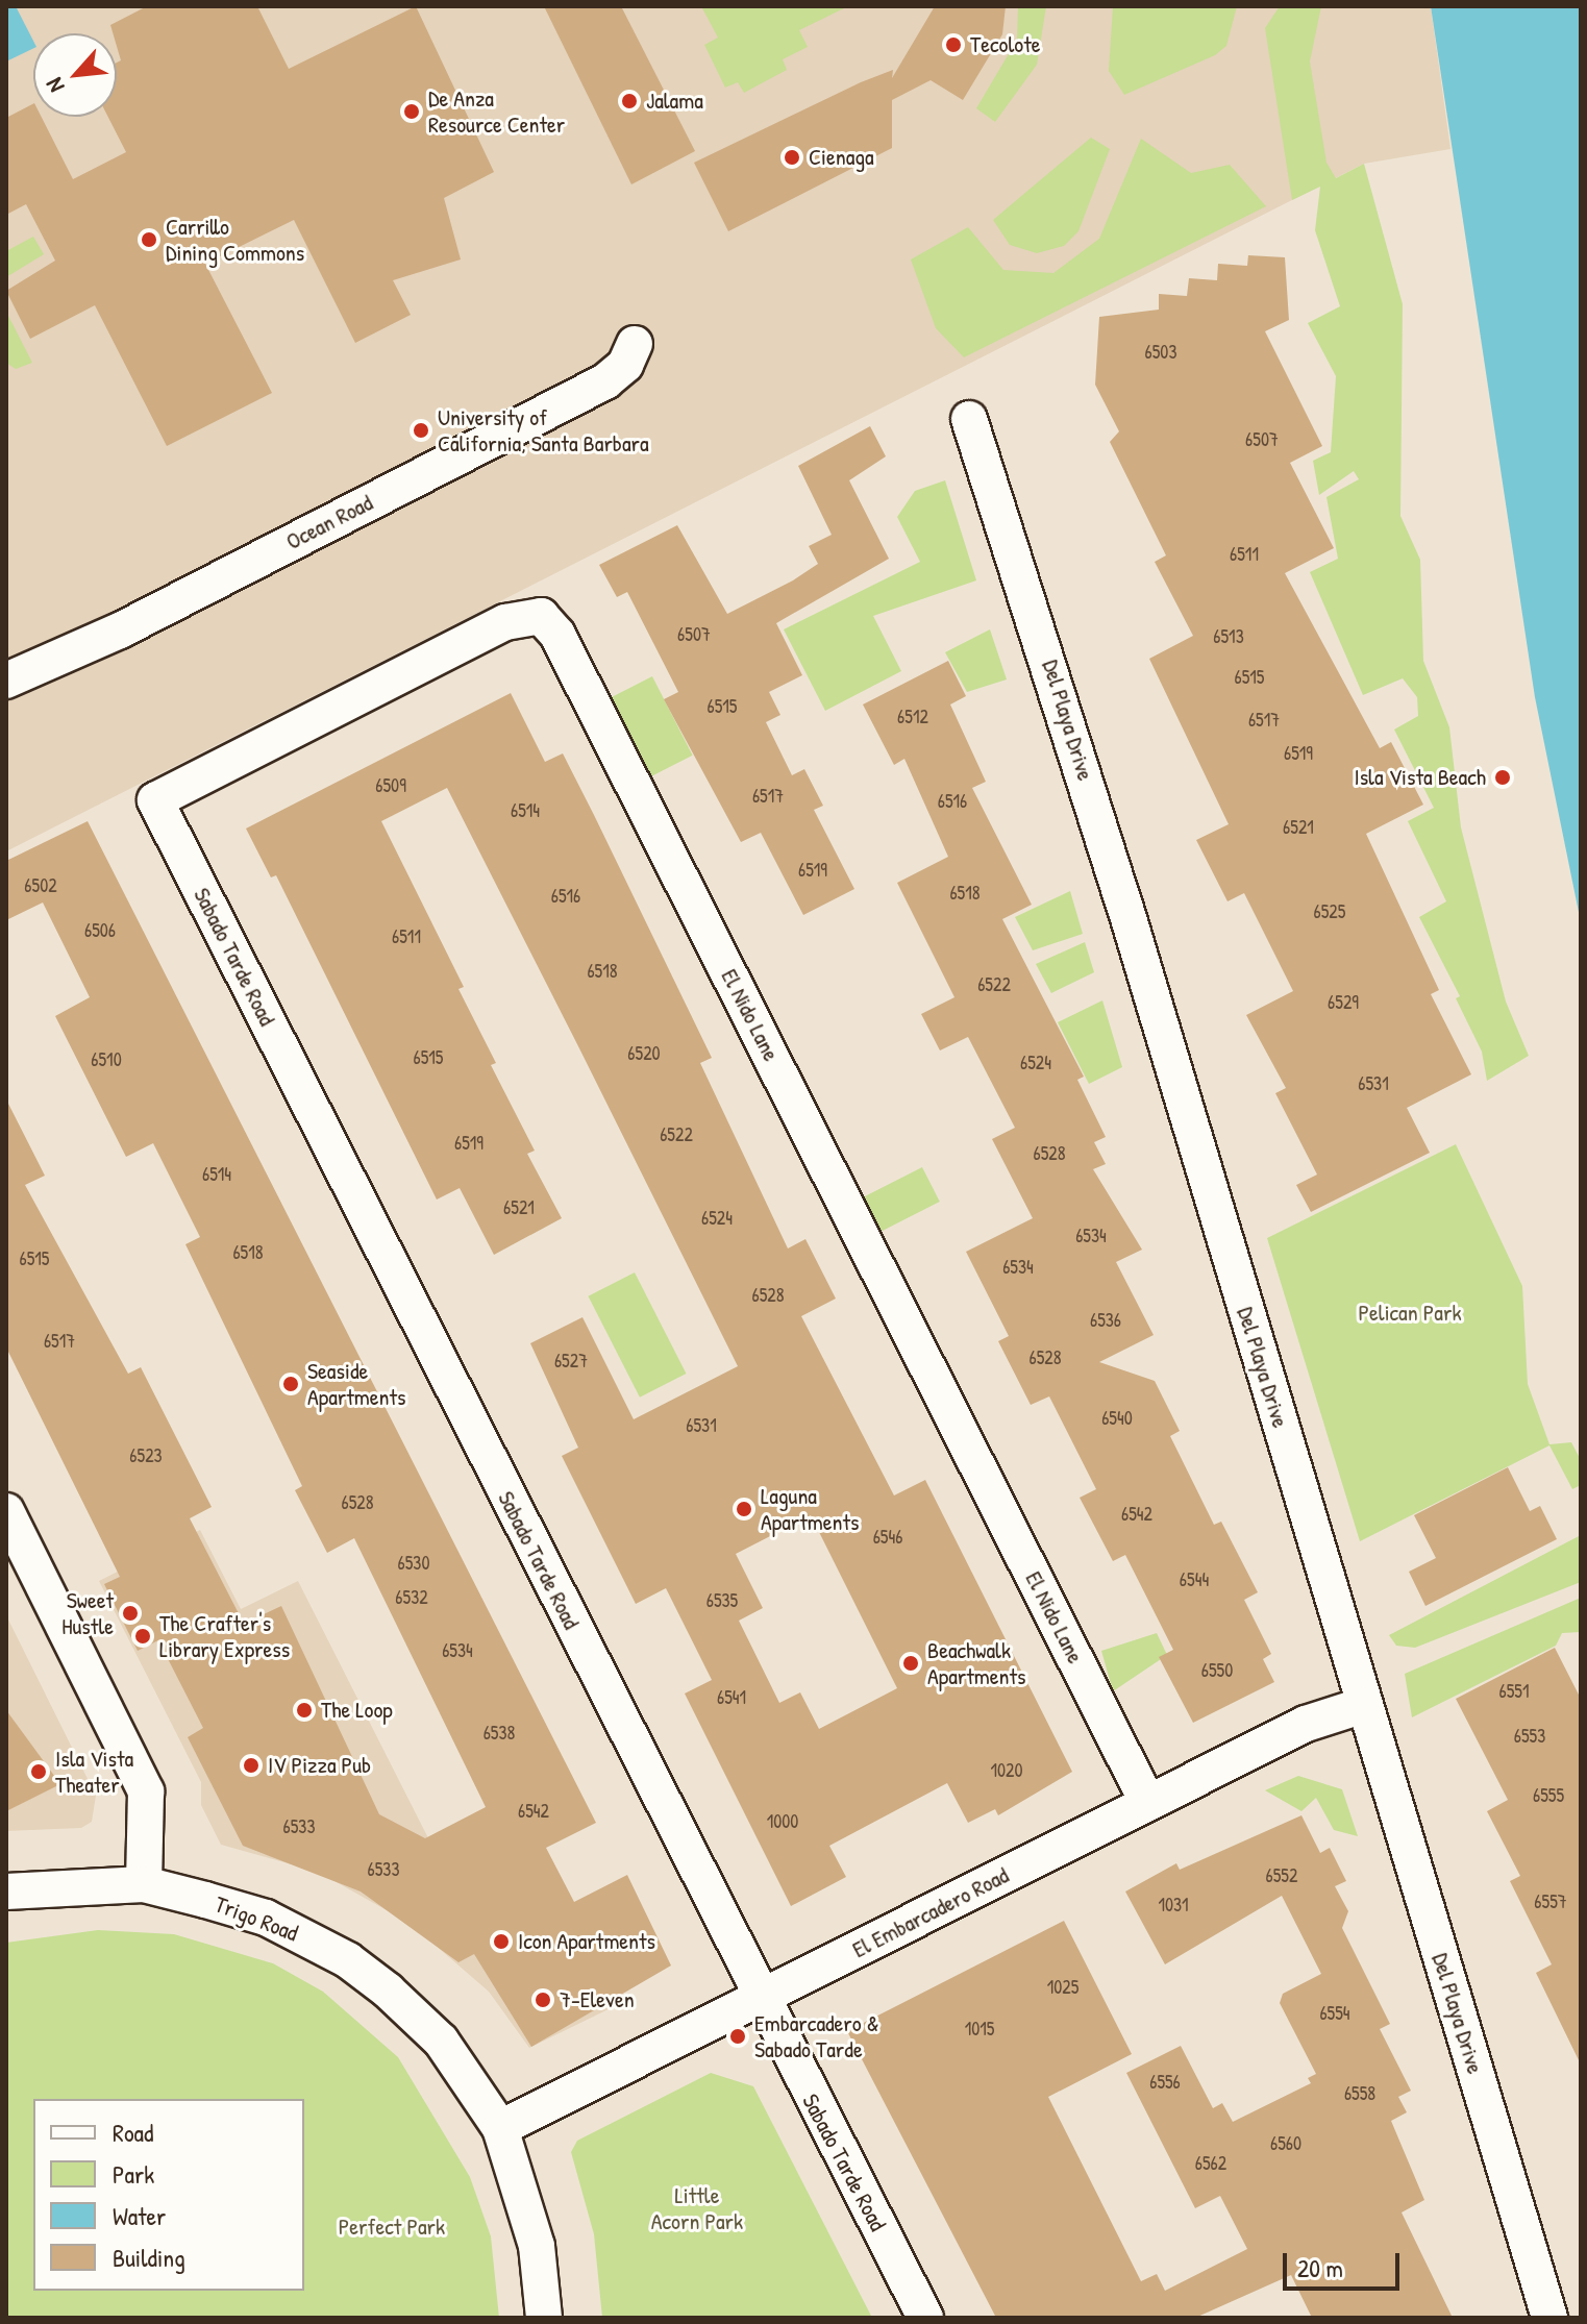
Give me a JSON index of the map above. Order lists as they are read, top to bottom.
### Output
{
  "streets": {
    "street": [
      "Ocean Road",
      "Del Playa Drive",
      "Sabado Tarde Road",
      "El Nido Lane",
      "El Embarcadero Road",
      "Trigo Road"
    ]
  },
  "crossings": [
    ["Del Playa Drive", "El Embarcadero Road"],
    ["Sabado Tarde Road", "El Nido Lane"],
    ["Sabado Tarde Road", "El Embarcadero Road"],
    ["El Nido Lane", "El Embarcadero Road"],
    ["El Embarcadero Road", "Trigo Road"]
  ],
  "parks": ["Pelican Park", "Little Acorn Park", "Perfect Park"],
  "places": [
    "Tecolote",
    "Jalama",
    "De Anza Resource Center",
    "Cienaga",
    "Carrillo Dining Commons",
    "University of California, Santa Barbara",
    "Isla Vista Beach",
    "Seaside Apartments",
    "Laguna Apartments",
    "Sweet Hustle",
    "The Crafter's Library Express",
    "Beachwalk Apartments",
    "The Loop",
    "IV Pizza Pub",
    "Isla Vista Theater",
    "Icon Apartments",
    "7-Eleven",
    "Embarcadero & Sabado Tarde"
  ],
  "house_numbers": [
    "6503",
    "6507",
    "6511",
    "6507",
    "6513",
    "6515",
    "6515",
    "6512",
    "6517",
    "6519",
    "6509",
    "6517",
    "6516",
    "6514",
    "6521",
    "6519",
    "6502",
    "6518",
    "6516",
    "6525",
    "6506",
    "6511",
    "6518",
    "6522",
    "6529",
    "6520",
    "6515",
    "6510",
    "6524",
    "6531",
    "6522",
    "6519",
    "6528",
    "6514",
    "6521",
    "6524",
    "6534",
    "6518",
    "6515",
    "6534",
    "6528",
    "6536",
    "6517",
    "6528",
    "6527",
    "6540",
    "6531",
    "6523",
    "6528",
    "6542",
    "6546",
    "6530",
    "6544",
    "6532",
    "6535",
    "6534",
    "6550",
    "6551",
    "6541",
    "6538",
    "6553",
    "1020",
    "6555",
    "6542",
    "1000",
    "6533",
    "6533",
    "6552",
    "6557",
    "1031",
    "1025",
    "6554",
    "1015",
    "6556",
    "6558",
    "6560",
    "6562"
  ],
  "legend": [
    "Road",
    "Park",
    "Water",
    "Building"
  ],
  "scale_bar": "20 m",
  "north": "bottom left"
}
